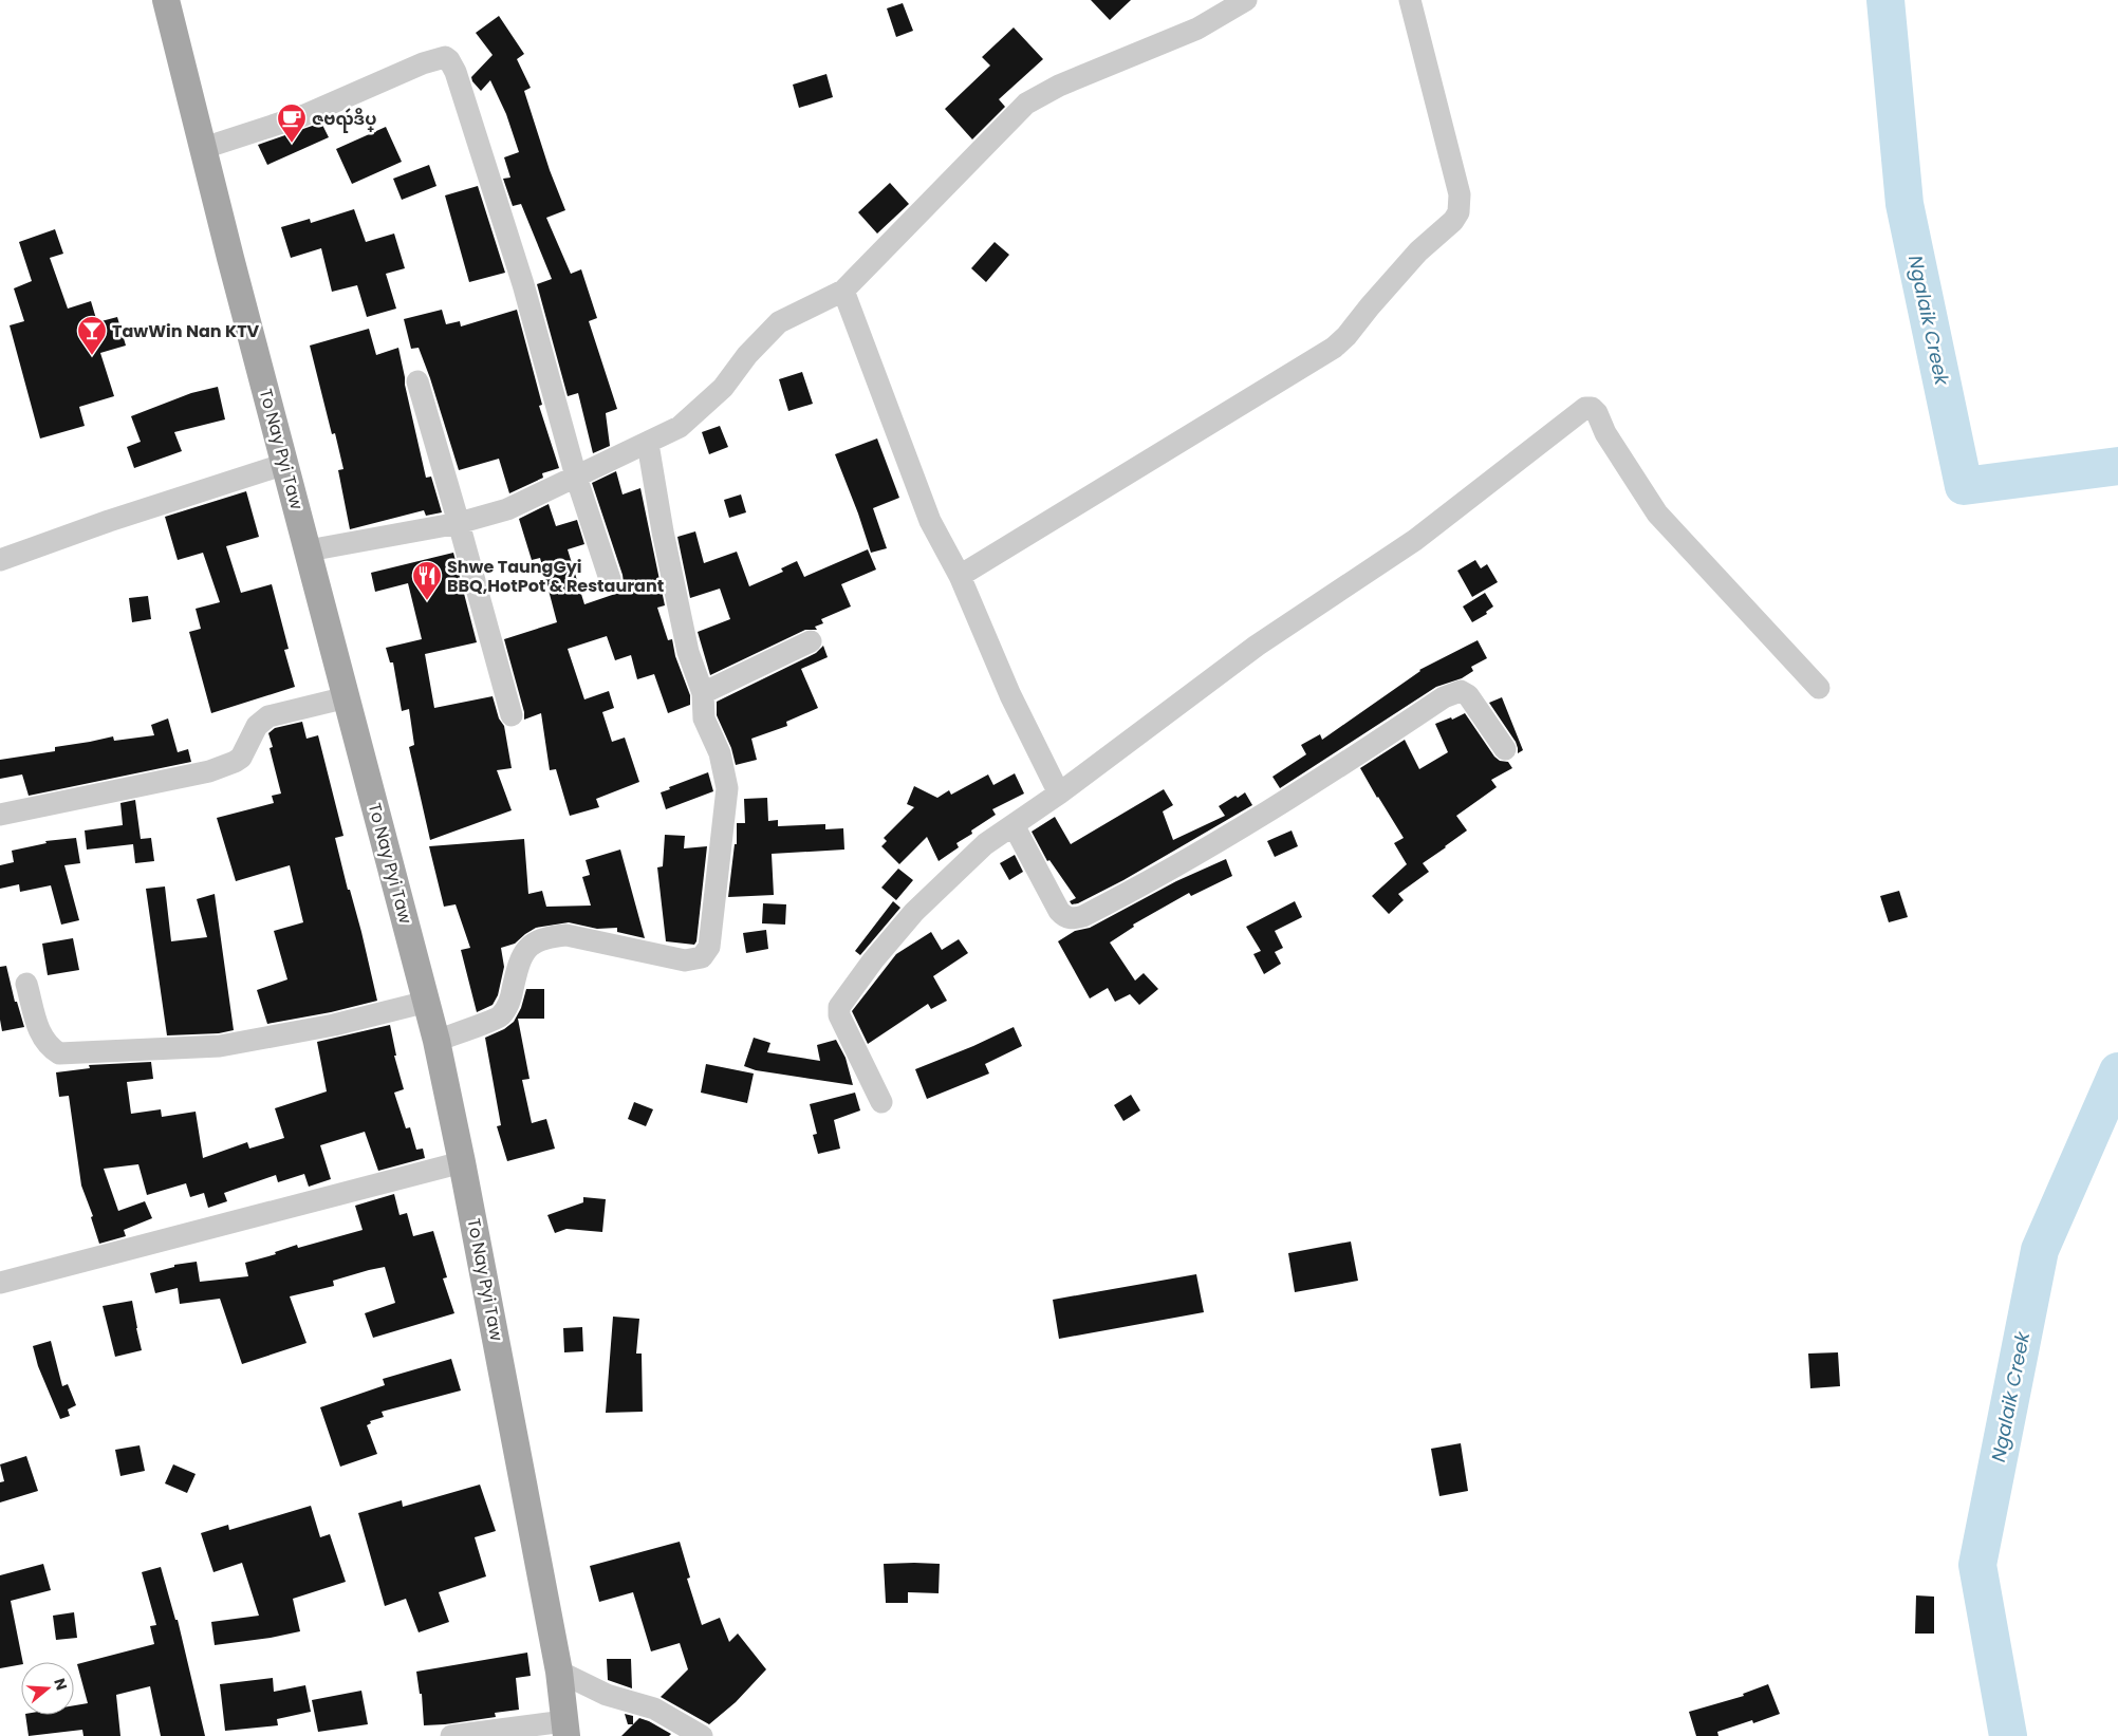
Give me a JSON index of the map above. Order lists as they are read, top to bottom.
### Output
{
  "streets": {
    "main road": ["To Nay Pyi Taw"]
  },
  "water": ["Ngalaik Creek"],
  "places": {
    "cafe": ["ဇဗၺဴဒိပ္"],
    "bar": ["TawWin Nan KTV"],
    "restaurant": ["Shwe TaungGyi BBQ,HotPot & Restaurant"]
  },
  "north": "right"
}
